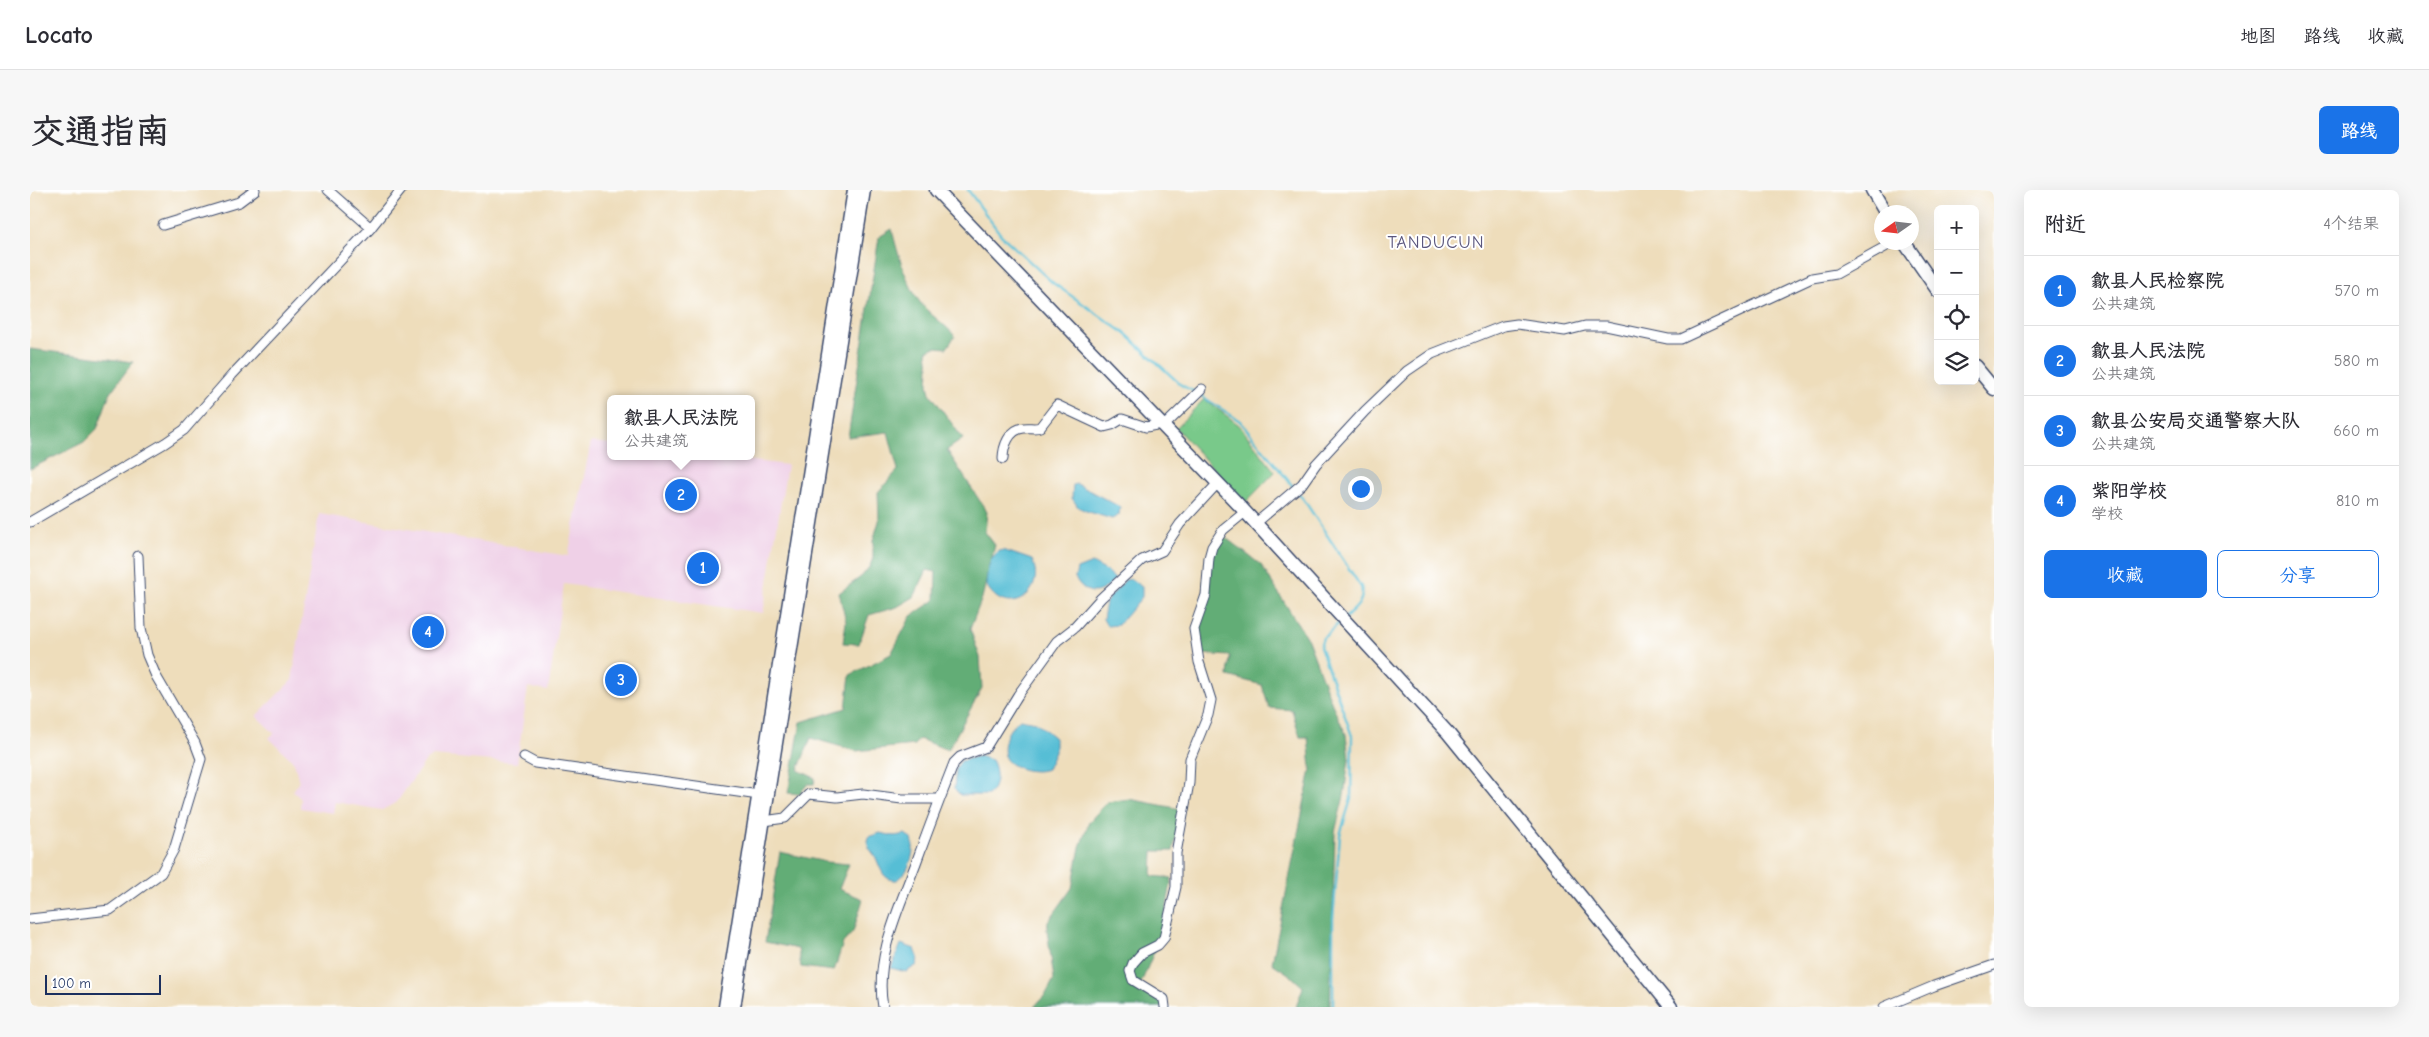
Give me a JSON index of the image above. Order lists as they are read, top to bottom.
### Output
{
  "districts": ["TANDUCUN"],
  "scale_bar": "100 m",
  "north": "left",
  "page": {
    "header": "Locato",
    "nav": ["地图", "路线", "收藏"],
    "buttons": [
      "路线",
      ["收藏", "分享"]
    ],
    "title": "交通指南",
    "heading": ["附近", "4个结果"],
    "map_buttons": ["+", "−"],
    "list": [
      {
        "mark": "1",
        "name": "歙县人民检察院",
        "note": "公共建筑",
        "value": "570 m"
      },
      {
        "mark": "2",
        "name": "歙县人民法院",
        "note": "公共建筑",
        "value": "580 m"
      },
      {
        "mark": "3",
        "name": "歙县公安局交通警察大队",
        "note": "公共建筑",
        "value": "660 m"
      },
      {
        "mark": "4",
        "name": "紫阳学校",
        "note": "学校",
        "value": "810 m"
      }
    ],
    "popup": ["歙县人民法院", "公共建筑"],
    "pins": [
      "2",
      "1",
      "4",
      "3"
    ],
    "scale": "100 m"
  }
}
